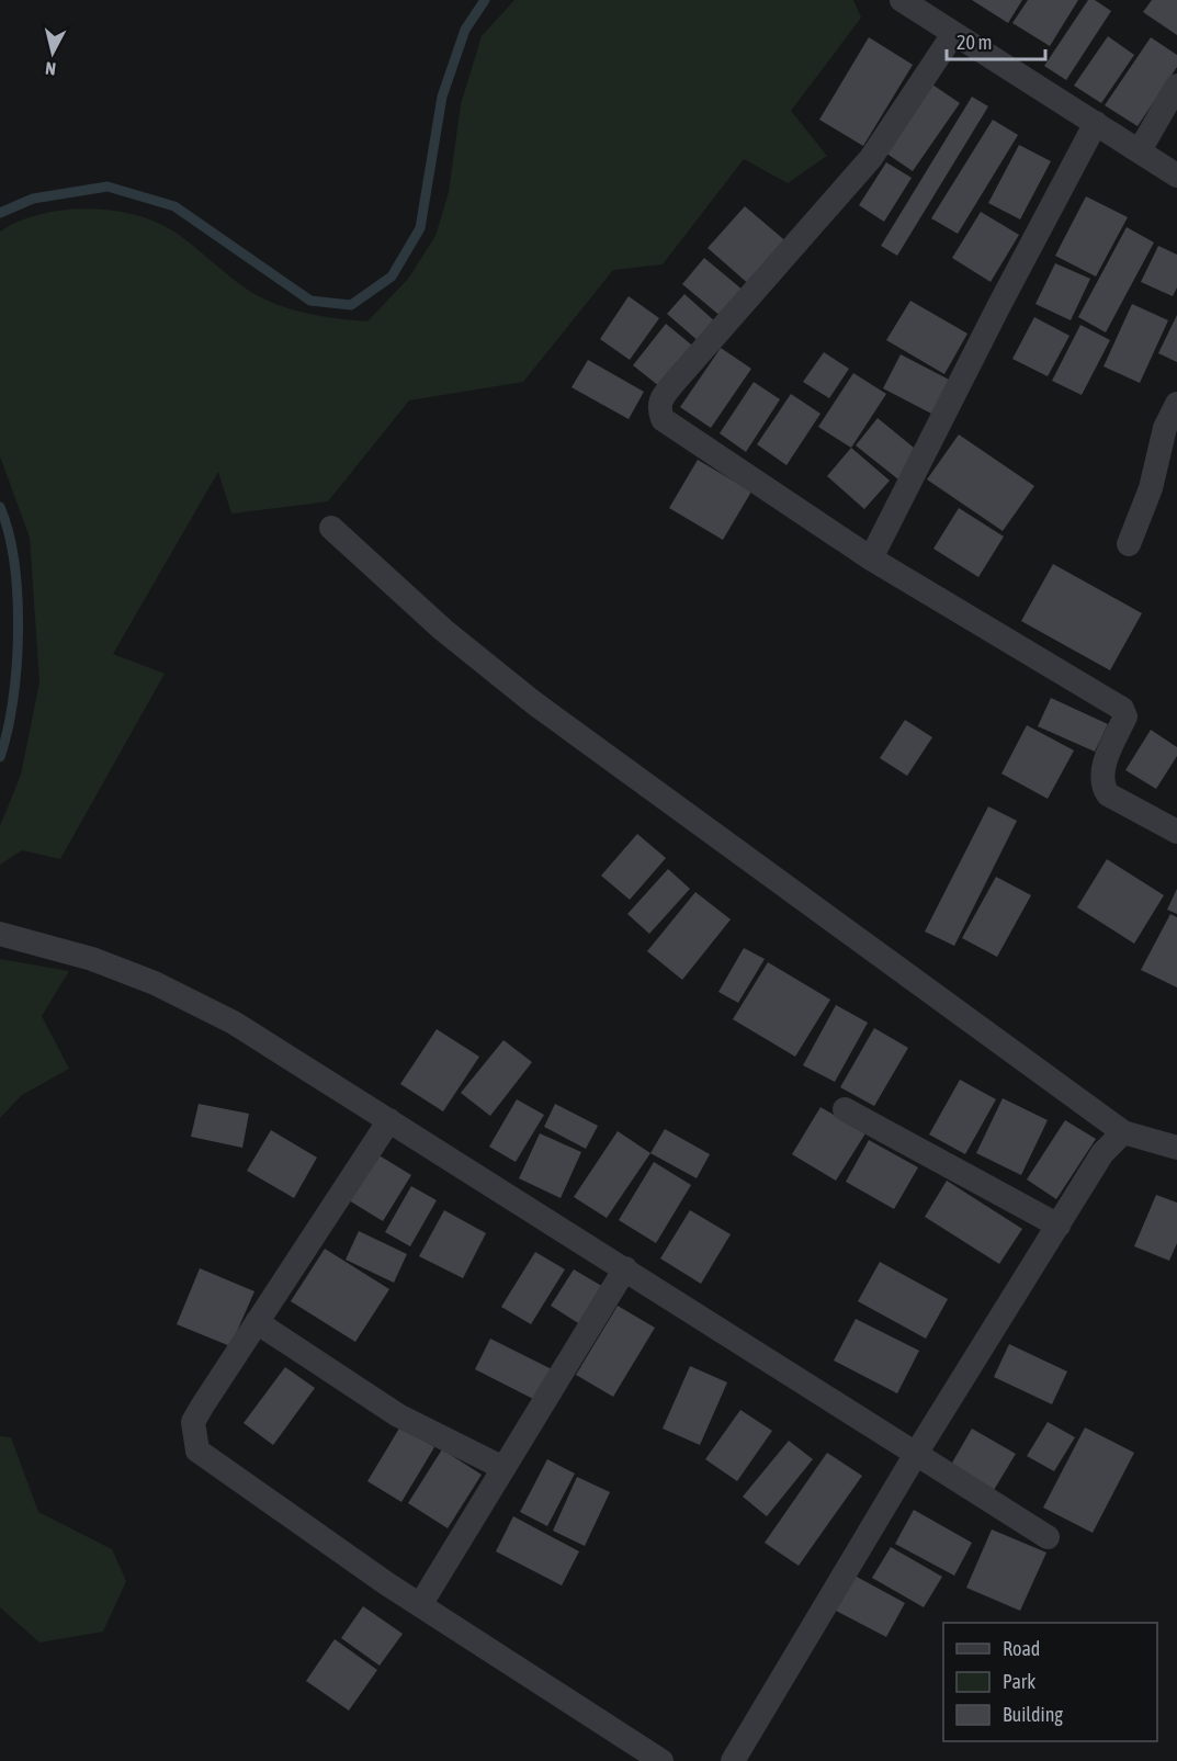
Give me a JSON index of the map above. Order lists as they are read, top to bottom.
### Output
{
  "legend": ["Road", "Park", "Building"],
  "scale_bar": "20 m",
  "north": "bottom"
}
